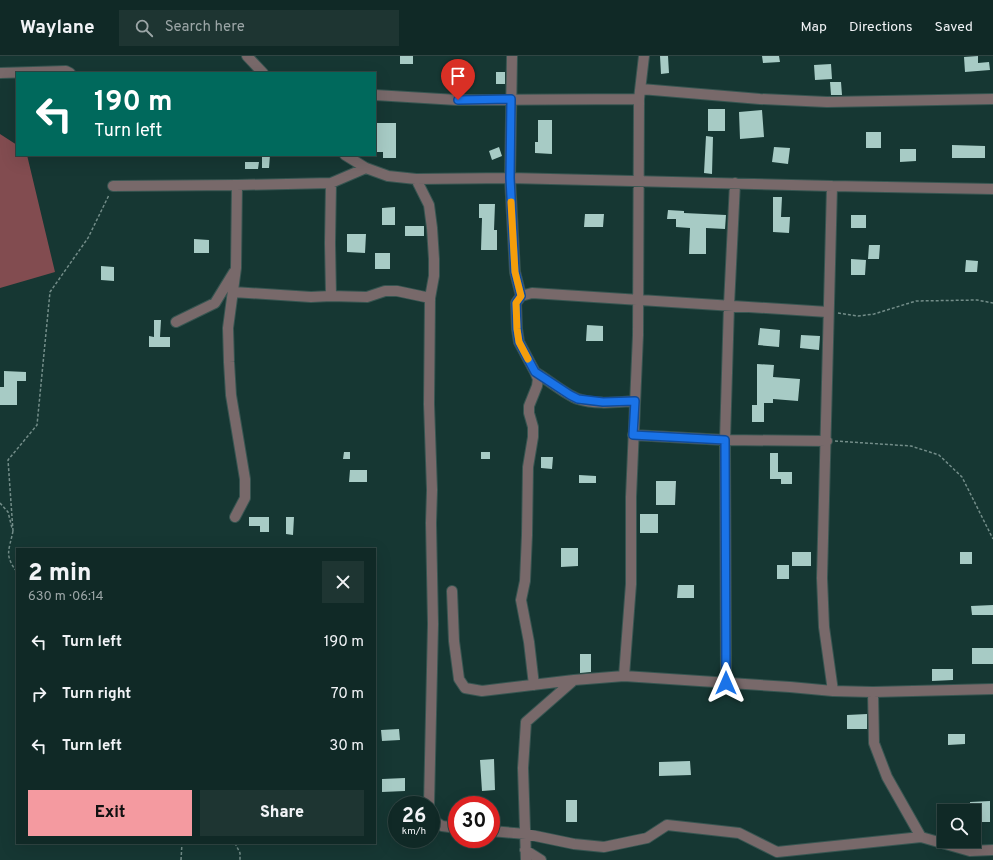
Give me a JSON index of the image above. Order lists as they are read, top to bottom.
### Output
{
  "page": {
    "header": "Waylane",
    "search": "Search here",
    "nav": ["Map", "Directions", "Saved"],
    "turn": ["190 m", "Turn left"],
    "heading": ["2 min", "630 m · 06:14"],
    "list": [
      {
        "name": "Turn left",
        "value": "190 m"
      },
      {
        "name": "Turn right",
        "value": "70 m"
      },
      {
        "name": "Turn left",
        "value": "30 m"
      }
    ],
    "buttons": ["Exit", "Share"],
    "speed": "26 km/h",
    "limit": "30"
  }
}
